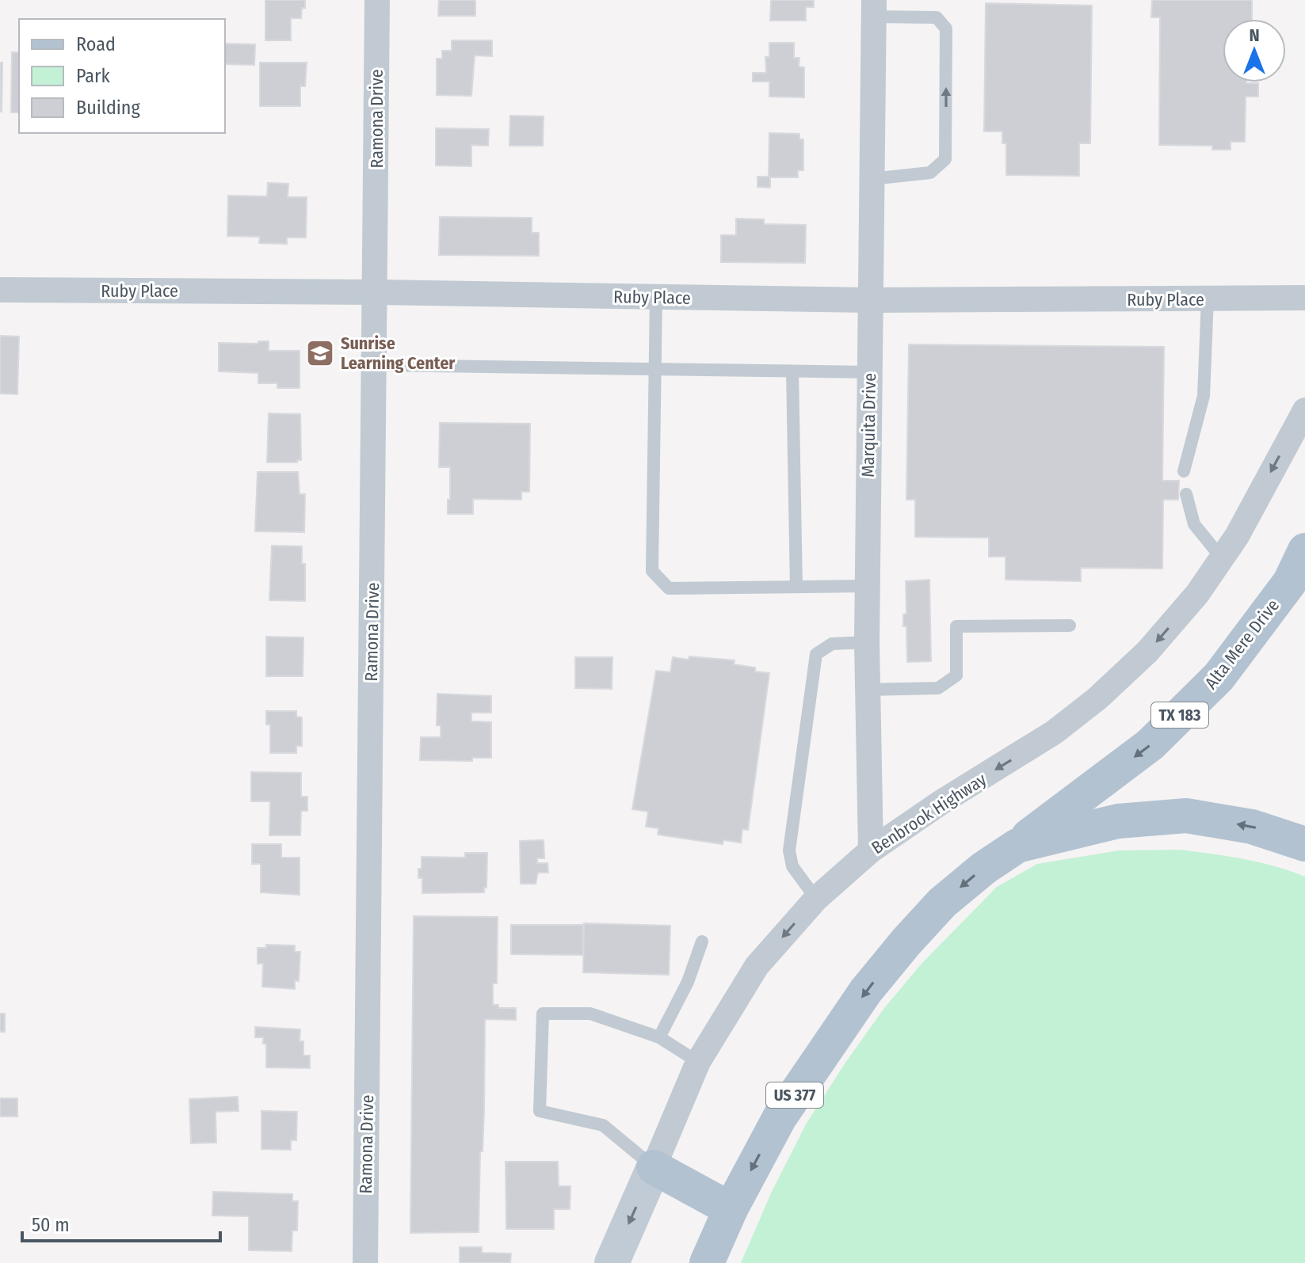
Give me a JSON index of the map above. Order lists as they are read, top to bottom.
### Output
{
  "streets": {
    "main road": ["Alta Mere Drive", "TX 183", "US 377"],
    "street": [
      "Ramona Drive",
      "Ruby Place",
      "Marquita Drive",
      "Benbrook Highway"
    ]
  },
  "crossings": [
    ["Ramona Drive", "Ruby Place"],
    ["Ruby Place", "Marquita Drive"],
    ["Marquita Drive", "Benbrook Highway"],
    ["Alta Mere Drive", "US 377"]
  ],
  "one_way": ["Alta Mere Drive", "Benbrook Highway"],
  "places": {
    "school or university": ["Sunrise Learning Center"]
  },
  "legend": ["Road", "Park", "Building"],
  "scale_bar": "50 m",
  "north": "top"
}
